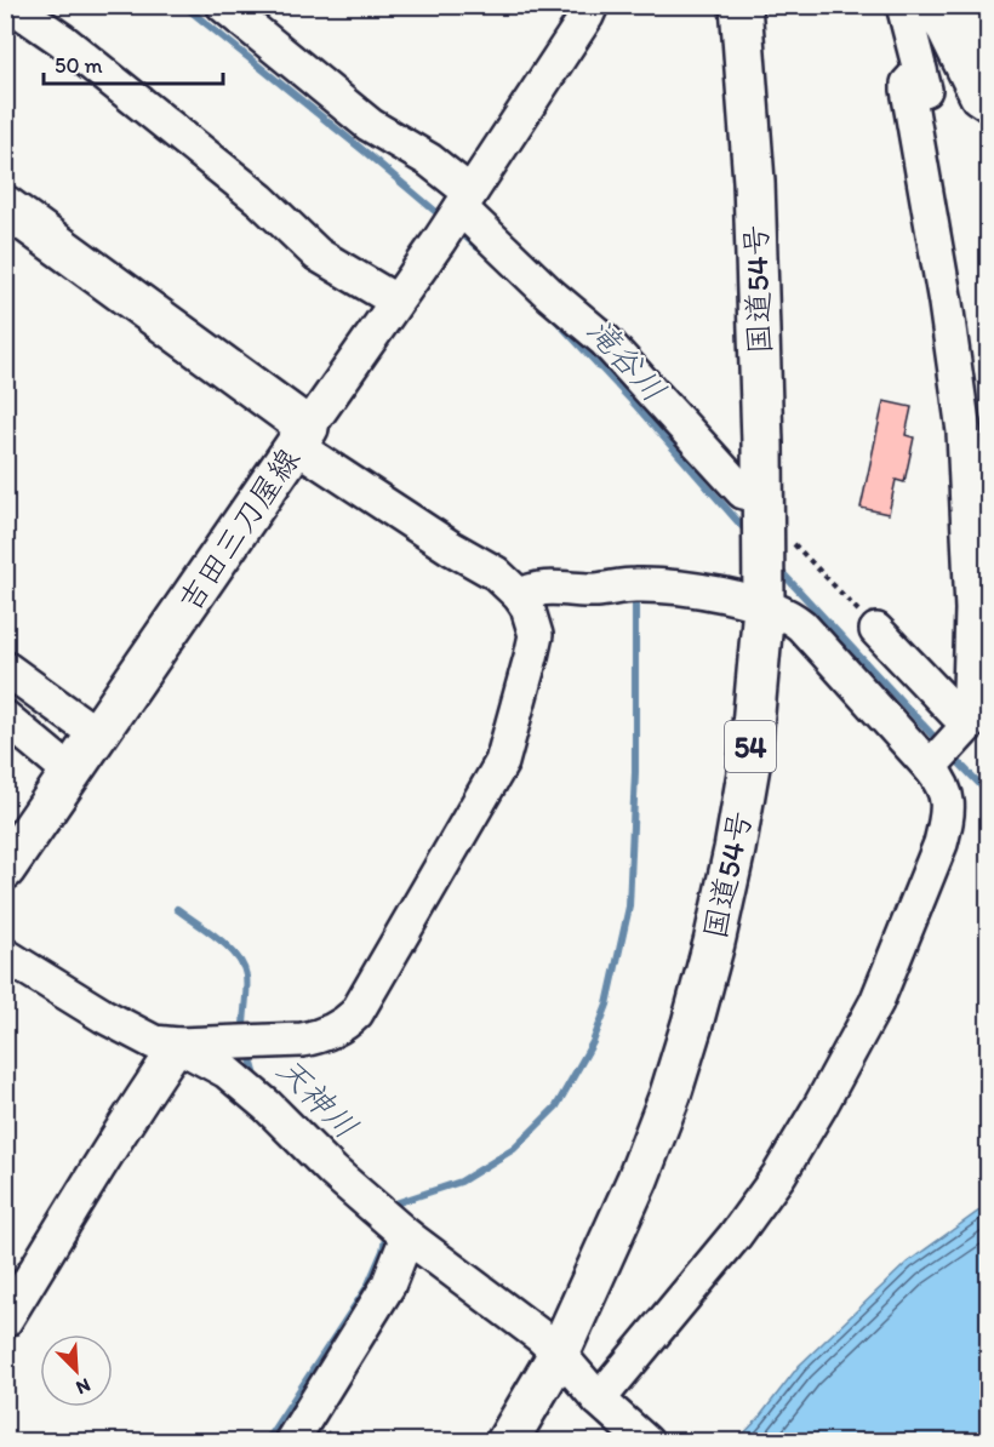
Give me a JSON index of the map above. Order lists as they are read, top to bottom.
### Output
{
  "streets": {
    "main road": ["国道54号", "吉田三刀屋線", "54"]
  },
  "water": ["滝谷川", "天神川"],
  "scale_bar": "50 m",
  "north": "bottom right"
}
